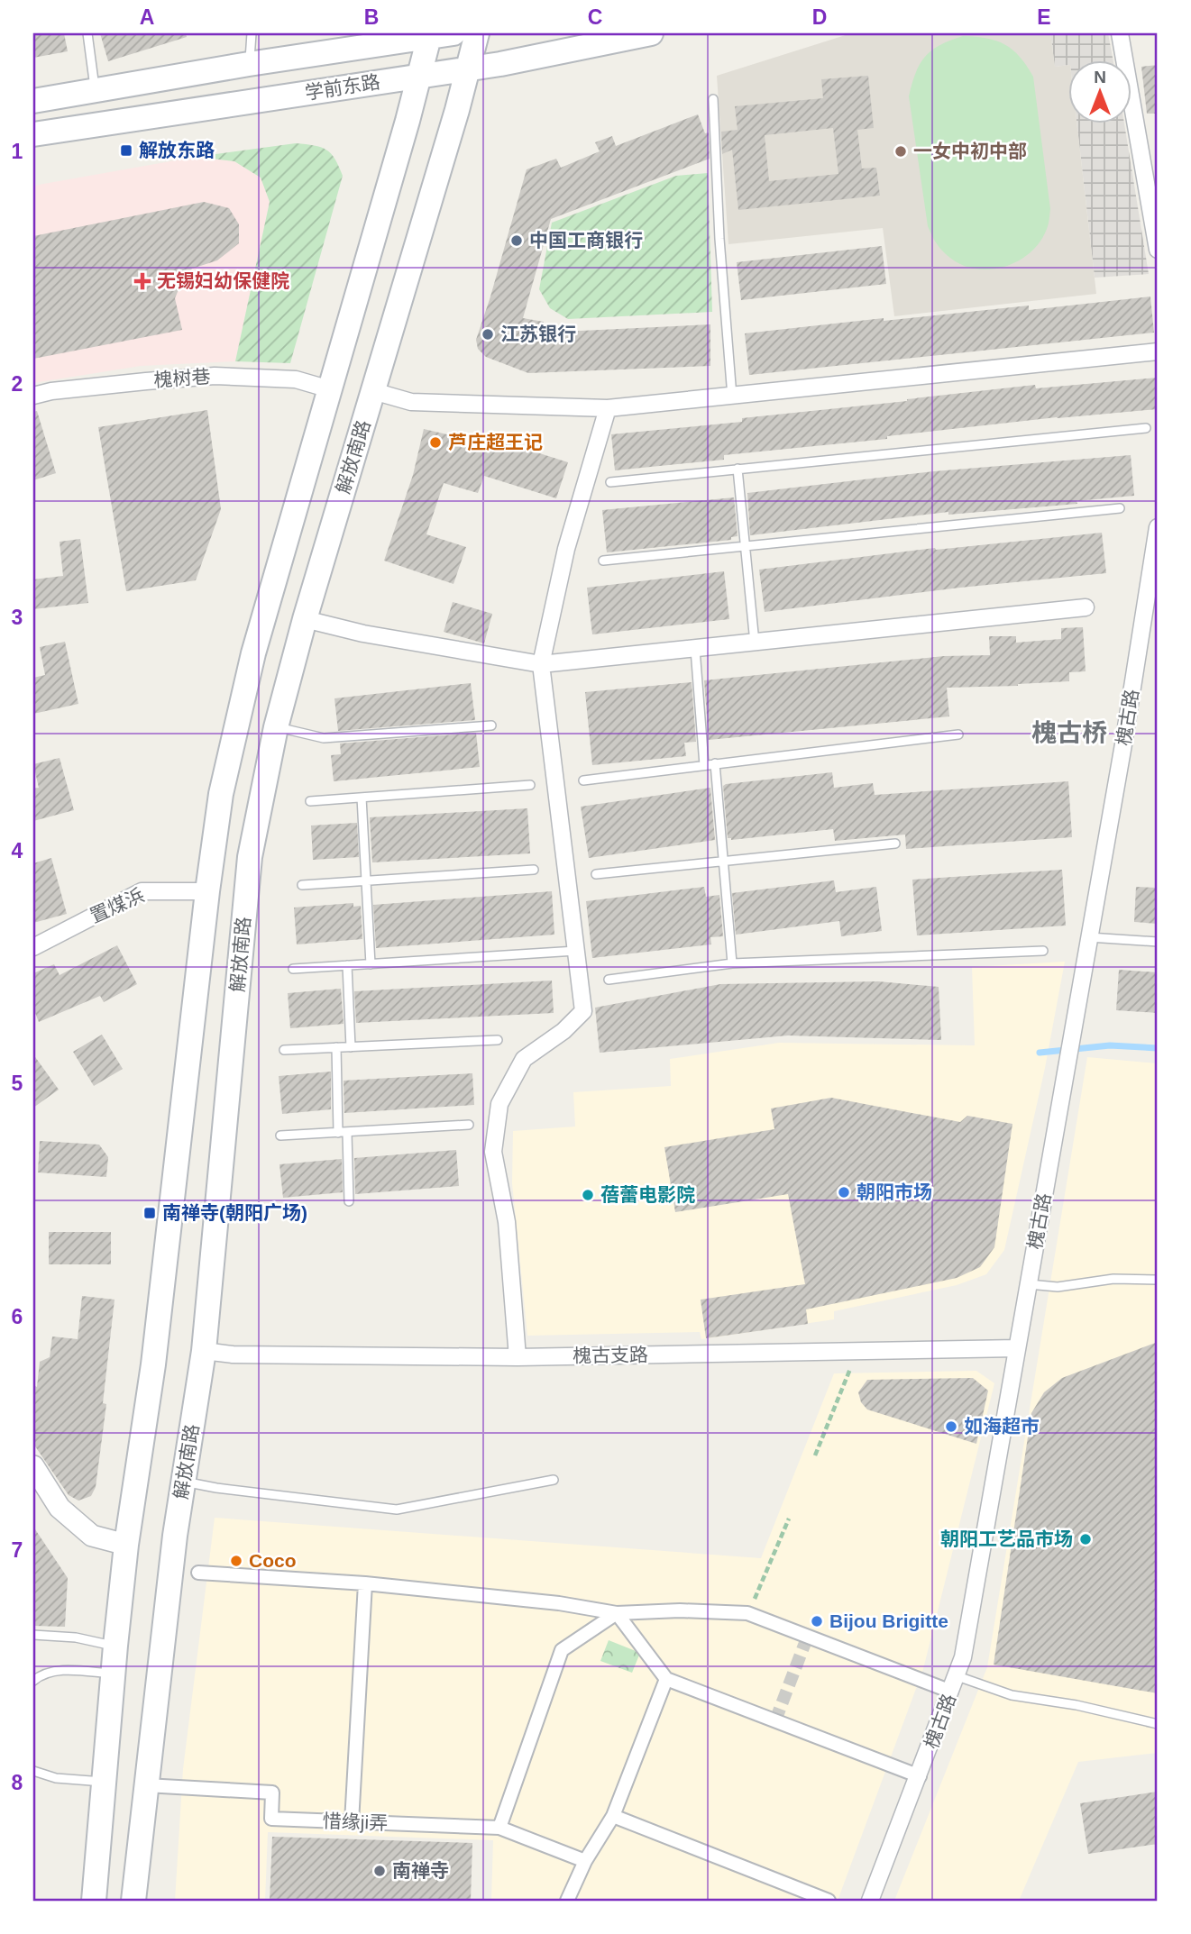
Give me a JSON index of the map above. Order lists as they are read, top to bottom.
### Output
{
  "streets": {
    "main road": ["学前东路", "解放南路"],
    "street": [
      "槐树巷",
      "槐古路",
      "置煤浜",
      "槐古支路",
      "惜缘ji弄"
    ]
  },
  "crossings": [
    ["学前东路", "解放南路"],
    ["槐树巷", "解放南路"],
    ["解放南路", "置煤浜"],
    ["解放南路", "槐古支路"],
    ["解放南路", "惜缘ji弄"],
    ["槐古路", "槐古支路"]
  ],
  "districts": ["槐古桥"],
  "places": {
    "transit": ["解放东路", "南禅寺(朝阳广场)"],
    "other": [
      "一女中初中部",
      "中国工商银行",
      "江苏银行",
      "芦庄超王记",
      "朝阳市场",
      "蓓蕾电影院",
      "如海超市",
      "朝阳工艺品市场",
      "Coco",
      "Bijou Brigitte",
      "南禅寺"
    ],
    "health": ["无锡妇幼保健院"]
  },
  "north": "top",
  "grid": {
    "columns": [
      "A",
      "B",
      "C",
      "D",
      "E"
    ],
    "rows": [
      "1",
      "2",
      "3",
      "4",
      "5",
      "6",
      "7",
      "8"
    ]
  }
}
